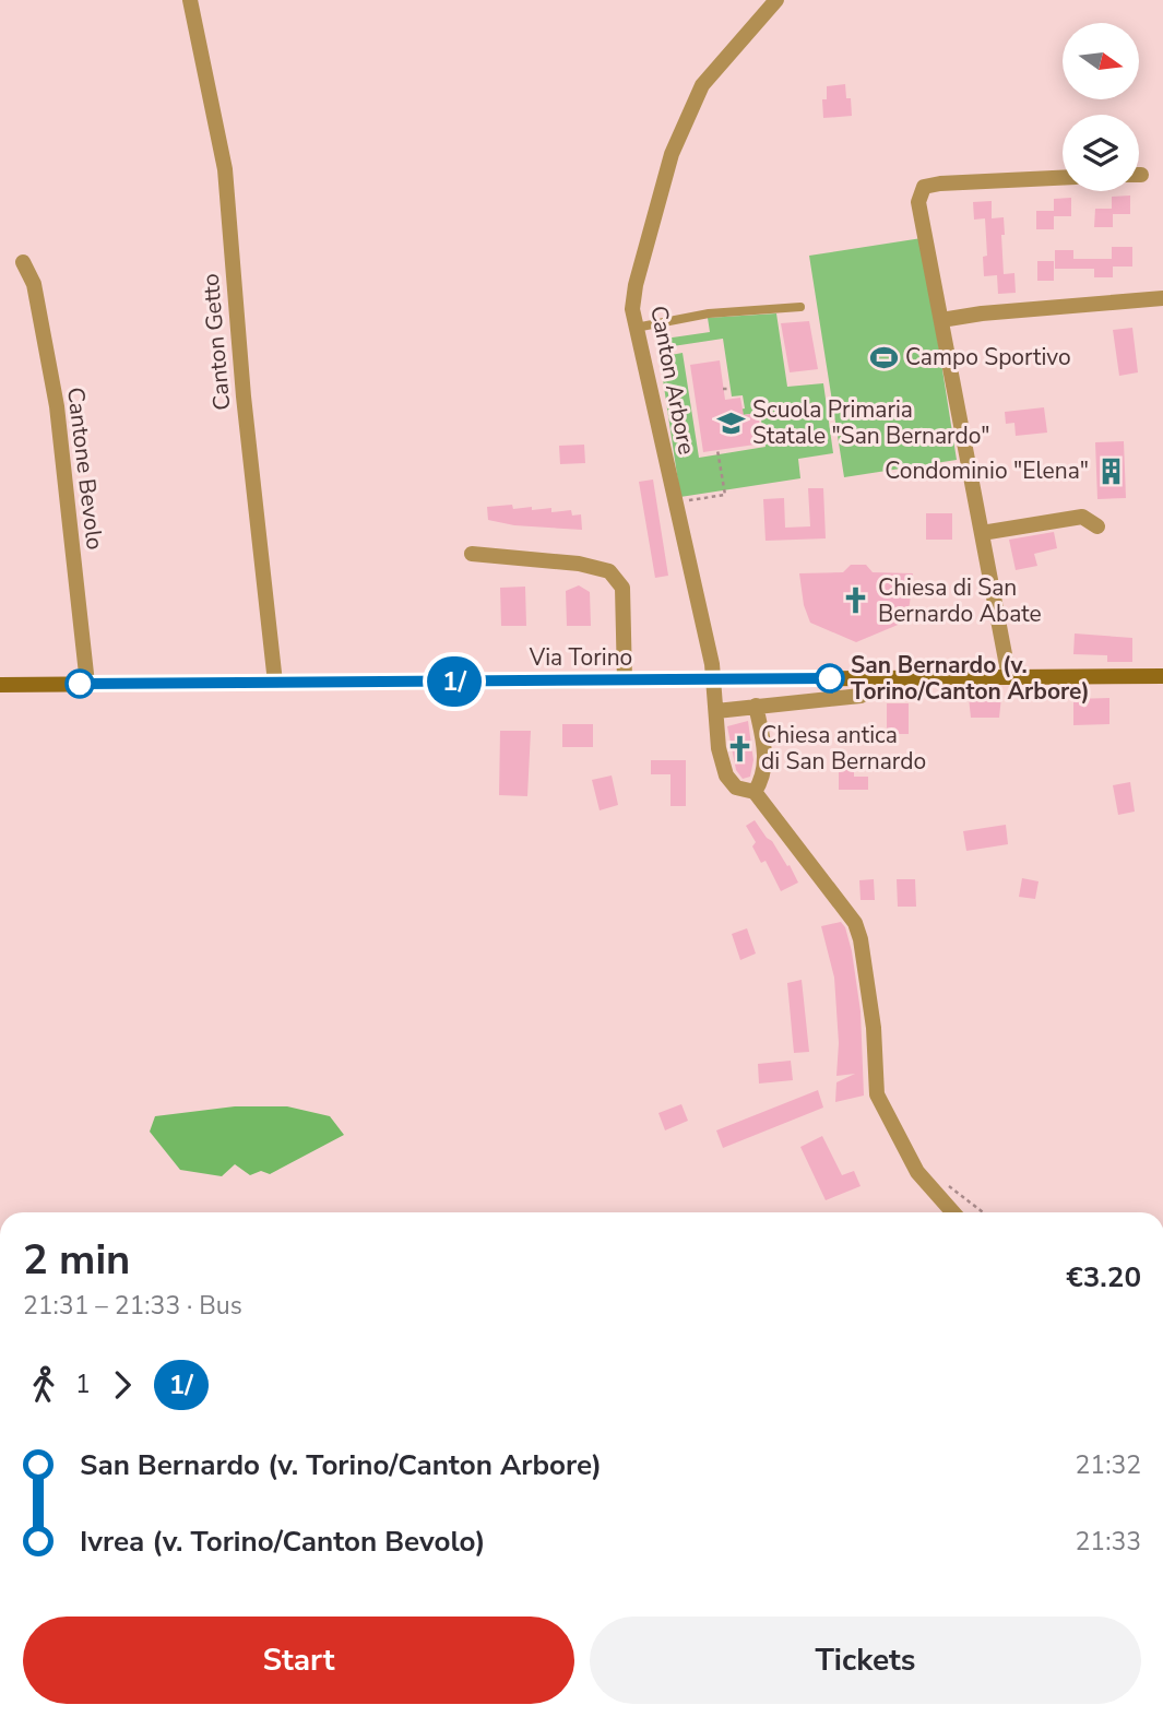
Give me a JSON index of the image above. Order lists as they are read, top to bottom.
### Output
{
  "streets": {
    "street": [
      "Canton Getto",
      "Canton Arbore",
      "Cantone Bevolo",
      "Via Torino"
    ]
  },
  "crossings": [
    ["Canton Getto", "Via Torino"],
    ["Cantone Bevolo", "Via Torino"]
  ],
  "places": {
    "sports": ["Campo Sportivo"],
    "school or university": ["Scuola Primaria Statale \"San Bernardo\""],
    "building": ["Condominio \"Elena\""],
    "church": ["Chiesa di San Bernardo Abate", "Chiesa antica di San Bernardo"],
    "other": ["San Bernardo (v. Torino/Canton Arbore)"]
  },
  "lines": ["bus line 1/"],
  "north": "right",
  "page": {
    "on_map": "1/",
    "heading": ["2 min", "21:31 – 21:33 · Bus", "€3.20"],
    "legs": ["1", "1/"],
    "list": [
      {
        "name": "San Bernardo (v. Torino/Canton Arbore)",
        "value": "21:32"
      },
      {
        "name": "Ivrea (v. Torino/Canton Bevolo)",
        "value": "21:33"
      }
    ],
    "buttons": ["Start", "Tickets"]
  }
}
